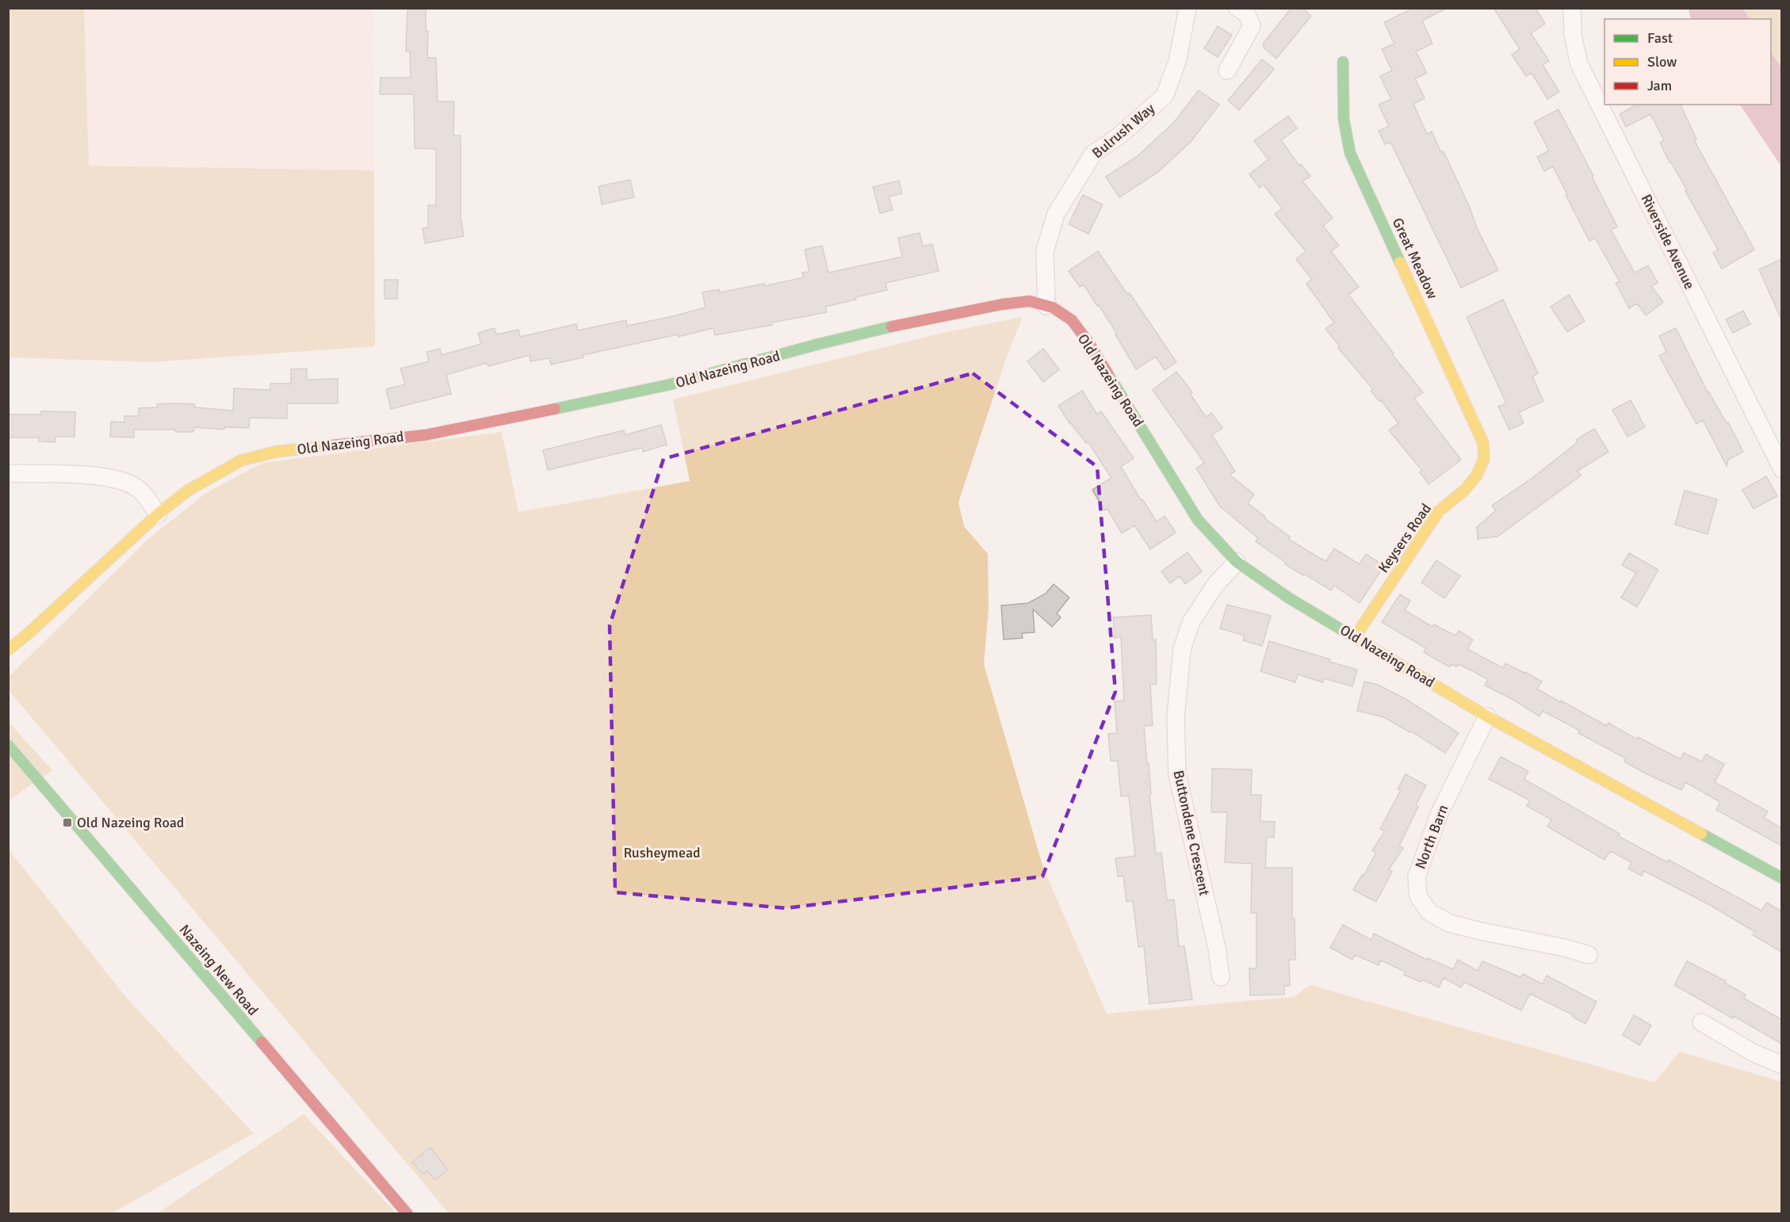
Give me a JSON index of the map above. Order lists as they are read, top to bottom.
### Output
{
  "streets": {
    "street": [
      "Bulrush Way",
      "Riverside Avenue",
      "Great Meadow",
      "Old Nazeing Road",
      "Keysers Road",
      "Buttondene Crescent",
      "North Barn",
      "Nazeing New Road"
    ]
  },
  "crossings": [
    ["Bulrush Way", "Old Nazeing Road"],
    ["Great Meadow", "Keysers Road"],
    ["Old Nazeing Road", "Keysers Road"],
    ["Old Nazeing Road", "Buttondene Crescent"],
    ["Old Nazeing Road", "North Barn"]
  ],
  "parks": ["Rusheymead"],
  "places": {
    "transit": ["Old Nazeing Road"]
  },
  "legend": ["Fast", "Slow", "Jam"]
}
